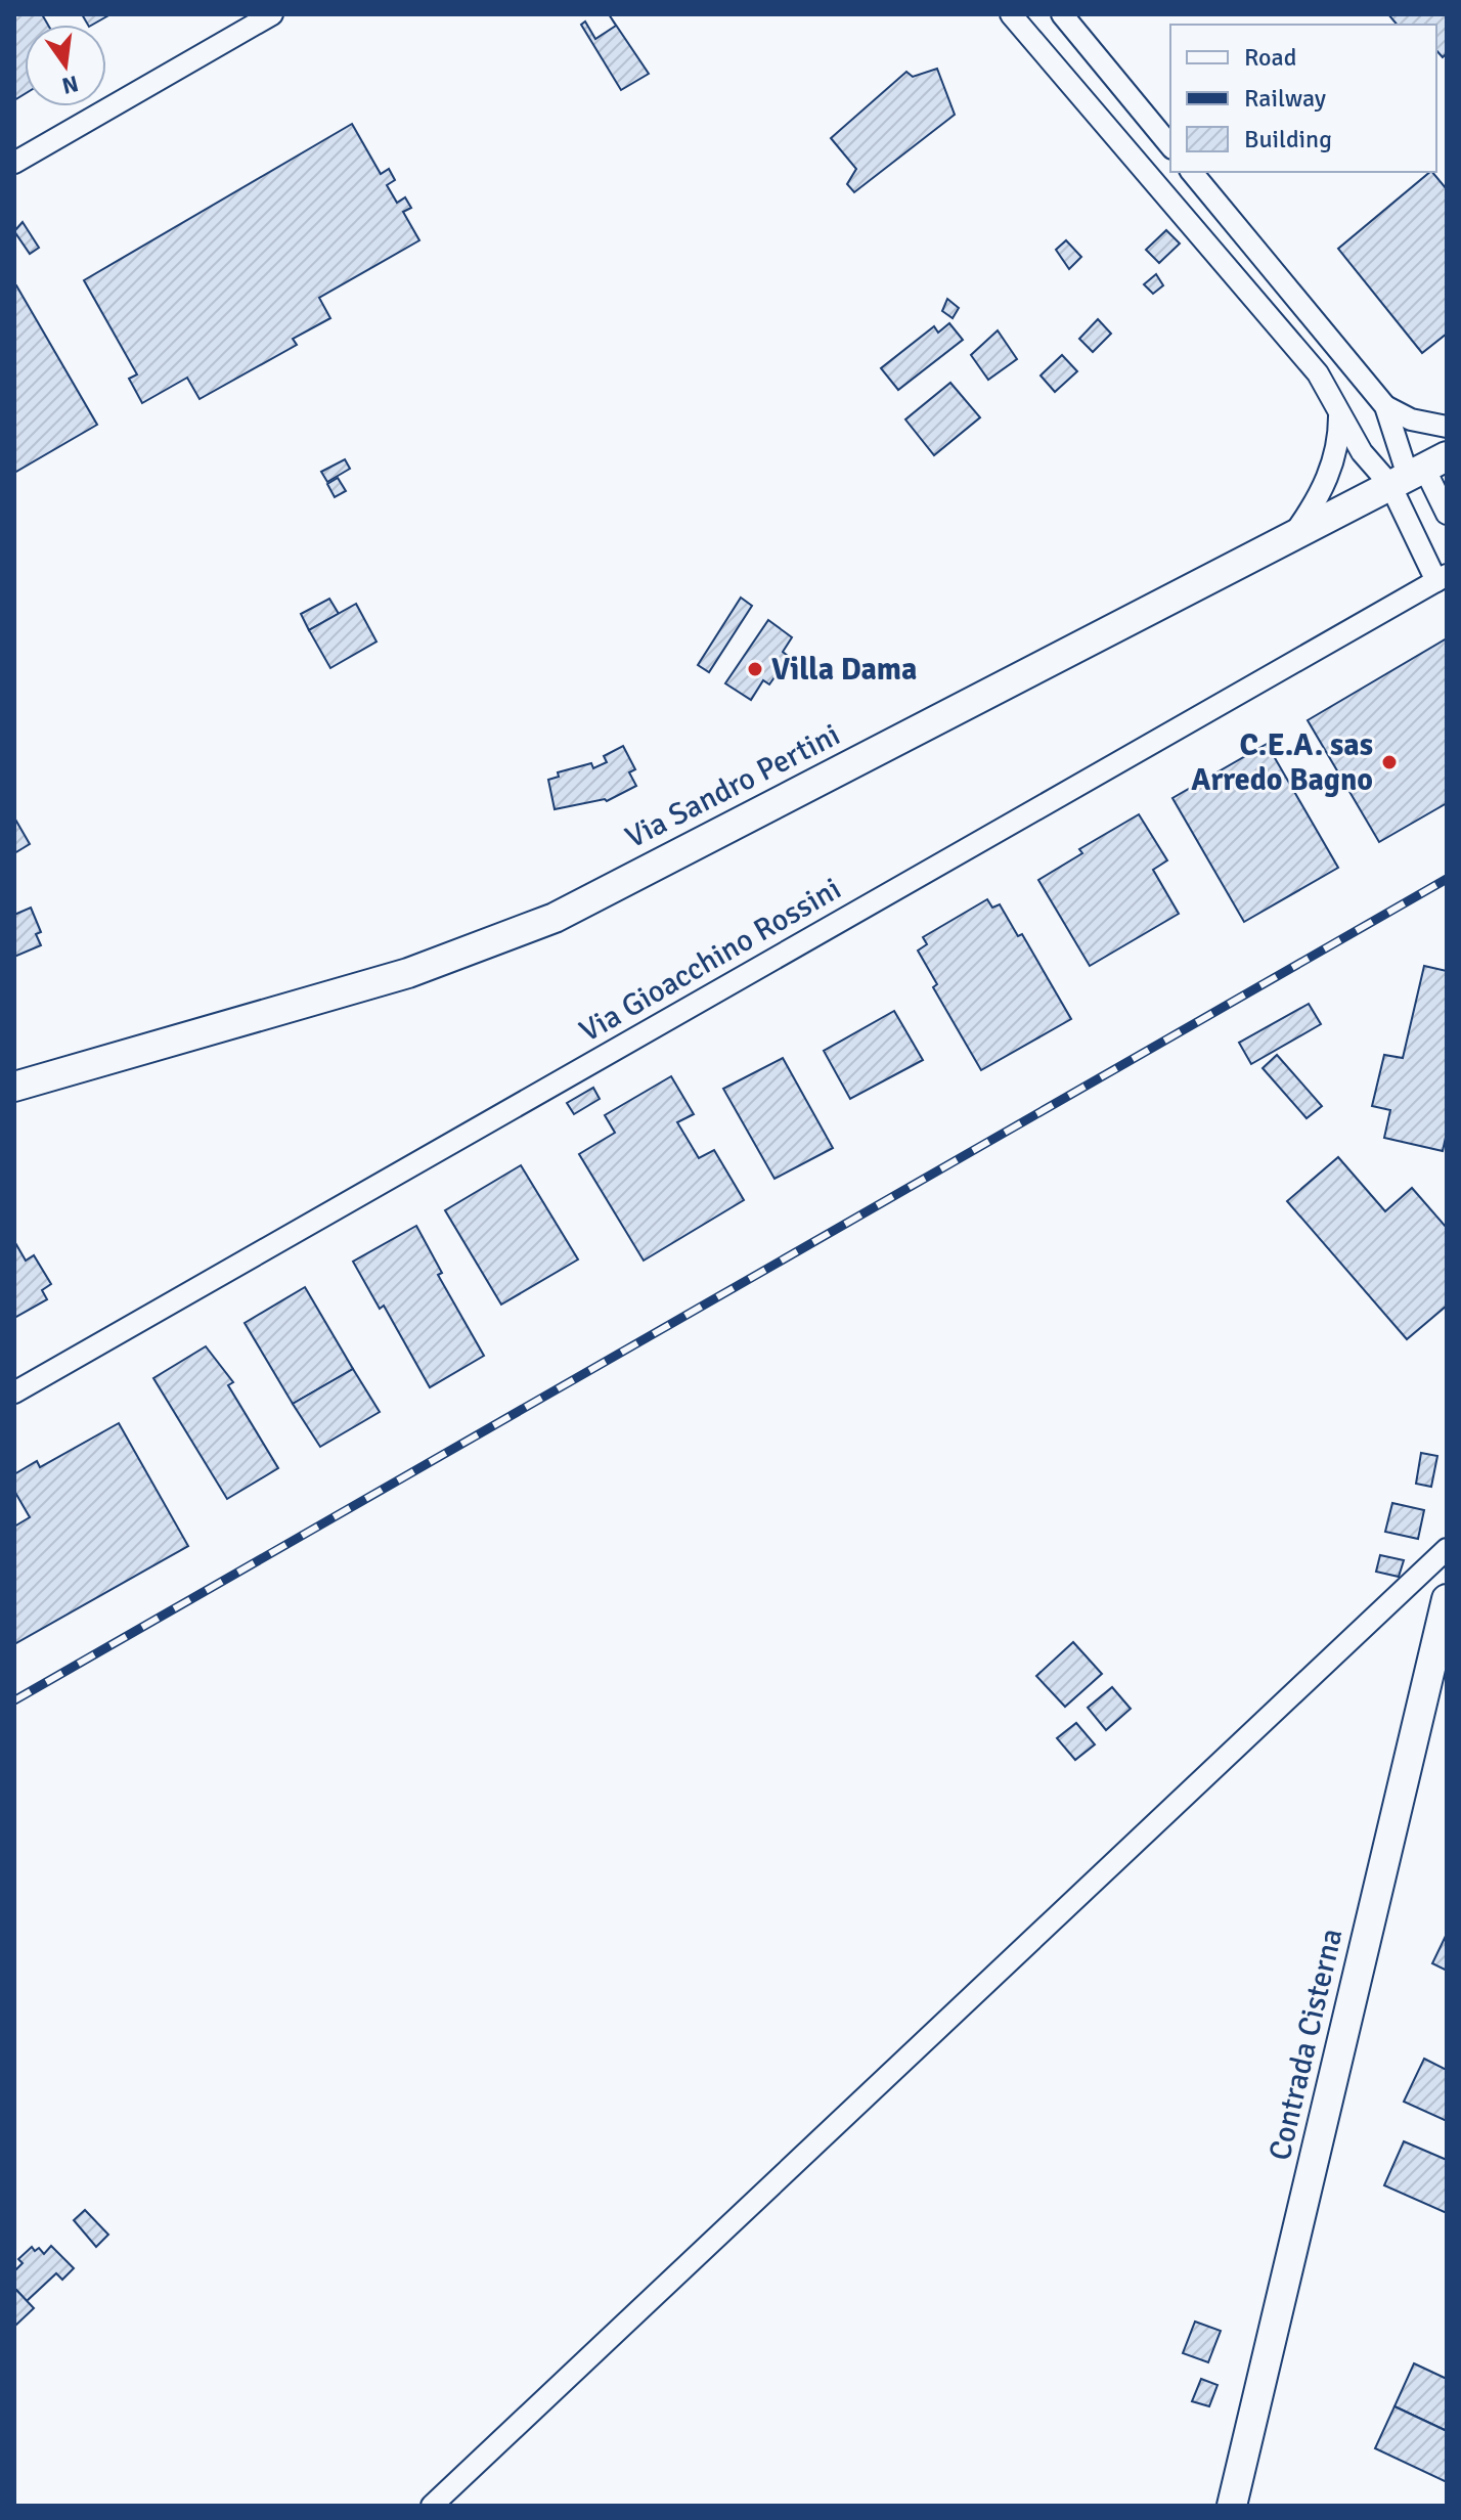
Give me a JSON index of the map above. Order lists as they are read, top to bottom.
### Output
{
  "streets": {
    "main road": ["Via Sandro Pertini", "Contrada Cisterna"],
    "street": ["Via Gioacchino Rossini"]
  },
  "crossings": [
    ["Via Sandro Pertini", "Via Gioacchino Rossini"]
  ],
  "places": ["Villa Dama", "C.E.A. sas Arredo Bagno"],
  "legend": ["Road", "Railway", "Building"],
  "north": "bottom"
}
